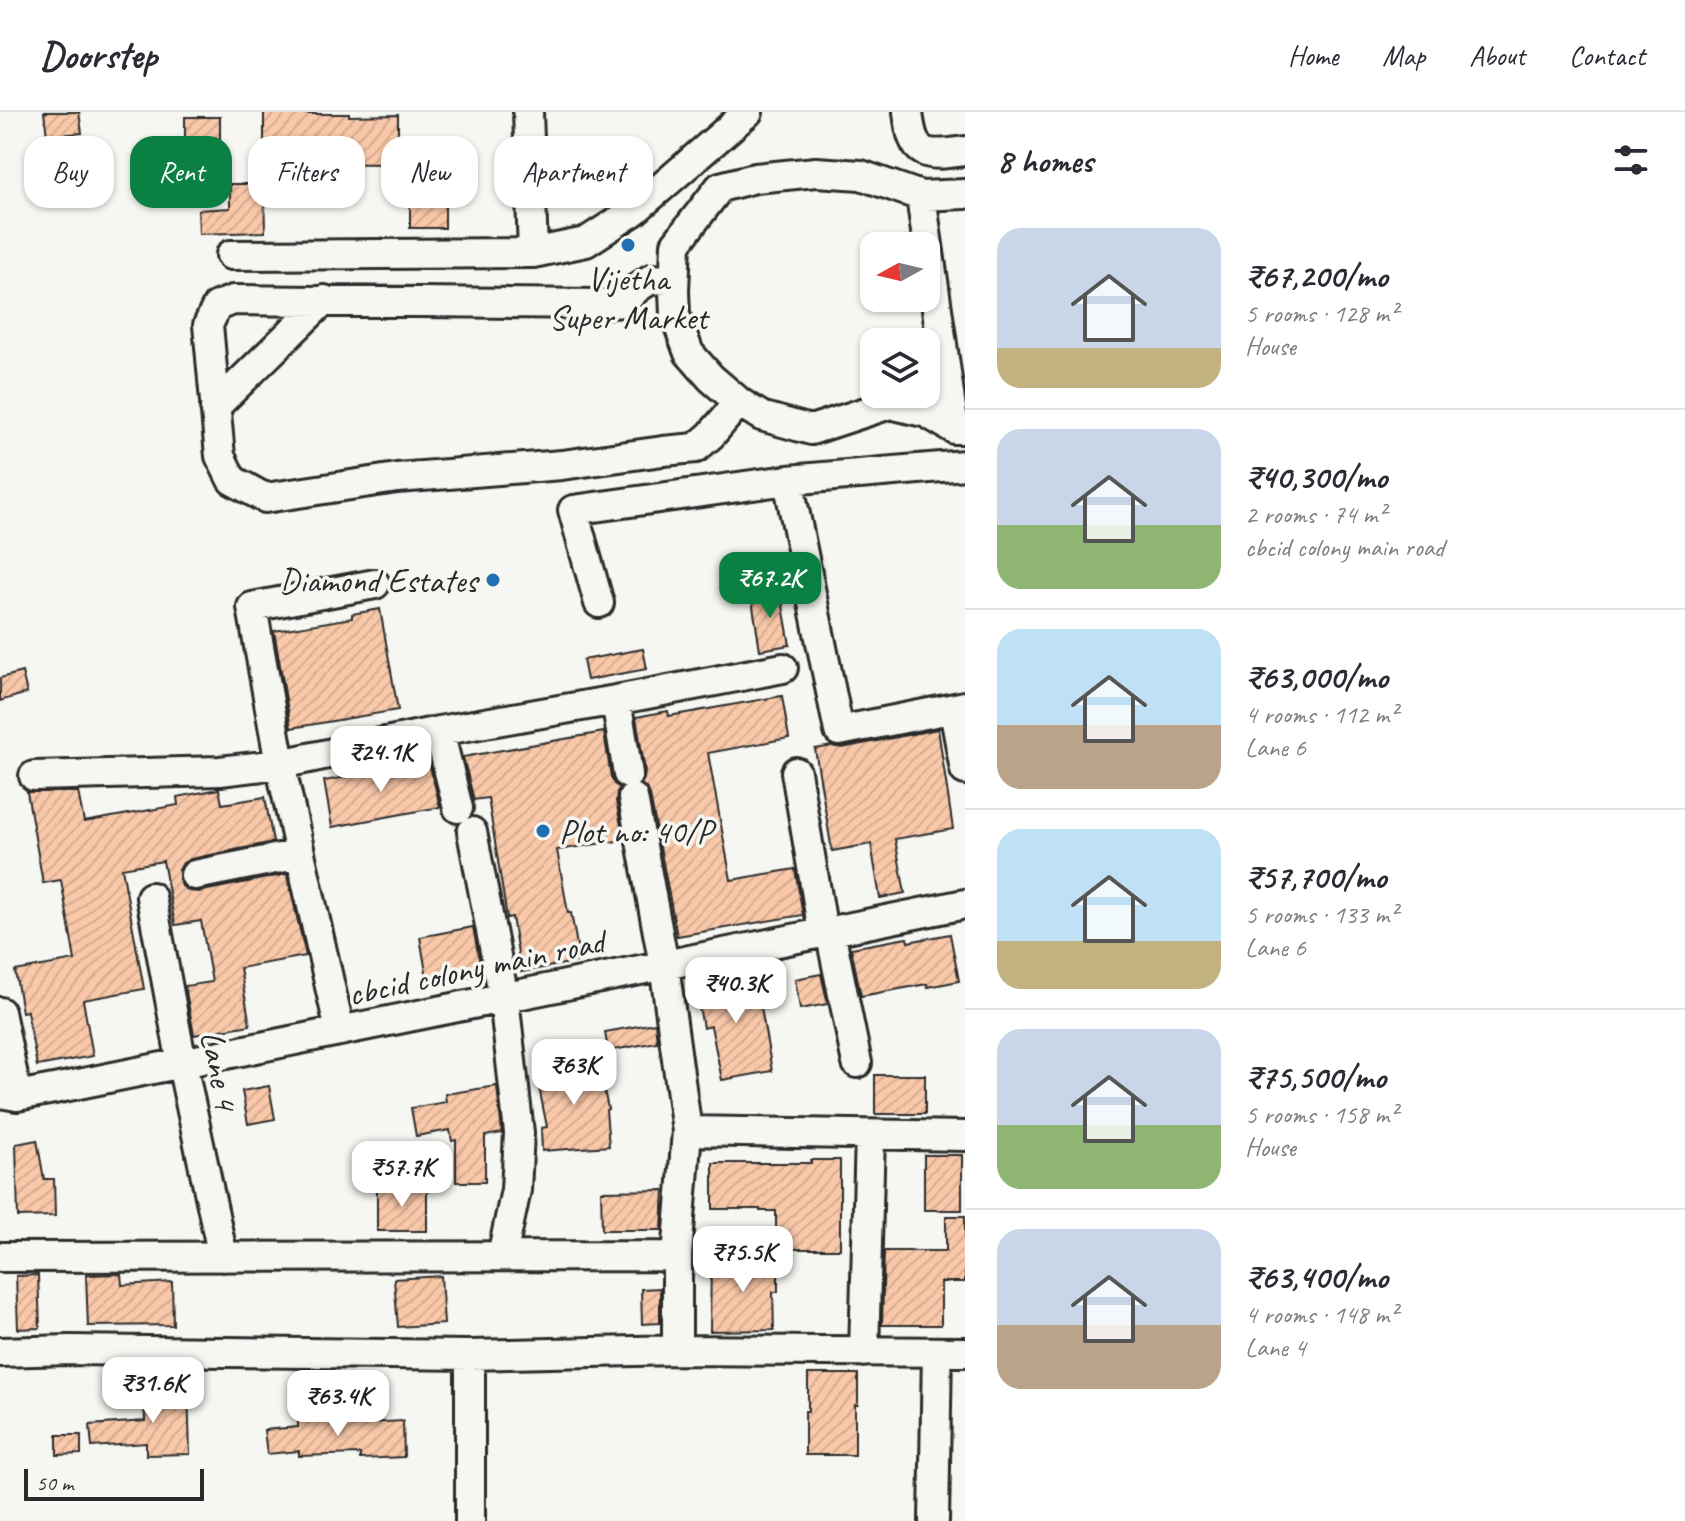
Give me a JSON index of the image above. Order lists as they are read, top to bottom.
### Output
{
  "streets": {
    "street": ["cbcid colony main road", "Lane 4"]
  },
  "crossings": [
    ["cbcid colony main road", "Lane 4"]
  ],
  "places": ["Vijetha Super Market", "Diamond Estates", "Plot no: 40/P"],
  "scale_bar": "50 m",
  "north": "left",
  "page": {
    "header": "Doorstep",
    "nav": [
      "Home",
      "Map",
      "About",
      "Contact"
    ],
    "heading": "8 homes",
    "chip": [
      "Buy",
      "Rent",
      "Filters",
      "New",
      "Apartment"
    ],
    "list": [
      {
        "name": "₹67,200/mo",
        "note": "5 rooms · 128 m² · House"
      },
      {
        "name": "₹40,300/mo",
        "note": "2 rooms · 74 m² · cbcid colony main road"
      },
      {
        "name": "₹63,000/mo",
        "note": "4 rooms · 112 m² · Lane 6"
      },
      {
        "name": "₹57,700/mo",
        "note": "5 rooms · 133 m² · Lane 6"
      },
      {
        "name": "₹75,500/mo",
        "note": "5 rooms · 158 m² · House"
      },
      {
        "name": "₹63,400/mo",
        "note": "4 rooms · 148 m² · Lane 4"
      }
    ],
    "price": [
      "₹67.2K",
      "₹24.1K",
      "₹40.3K",
      "₹63K",
      "₹57.7K",
      "₹75.5K",
      "₹31.6K",
      "₹63.4K"
    ],
    "scale": "50 m"
  }
}
